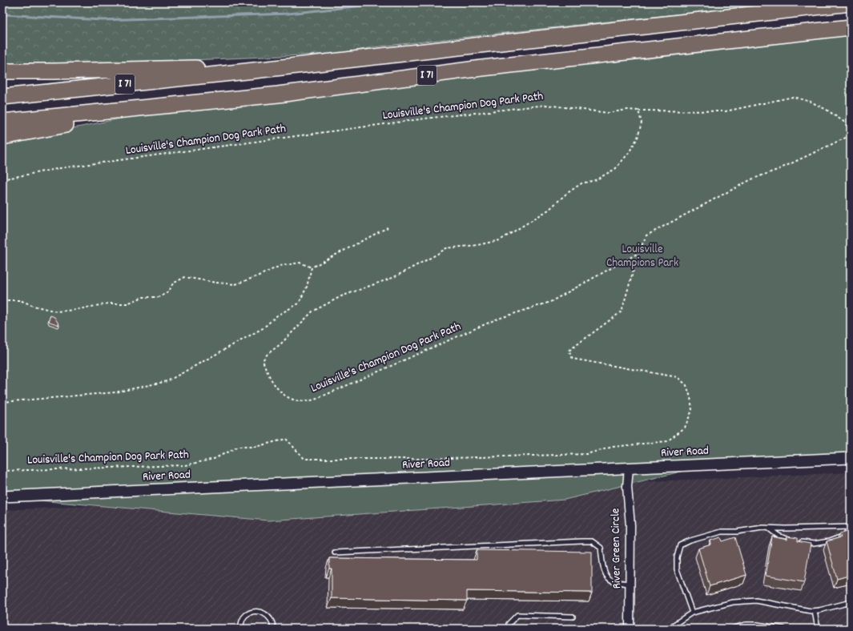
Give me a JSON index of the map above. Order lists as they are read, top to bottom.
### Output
{
  "streets": {
    "highway": ["I 71"],
    "street": ["River Road", "River Green Circle"],
    "path": ["Louisville's Champion Dog Park Path"]
  },
  "crossings": [
    ["River Road", "River Green Circle"]
  ],
  "parks": ["Louisville Champions Park"]
}
